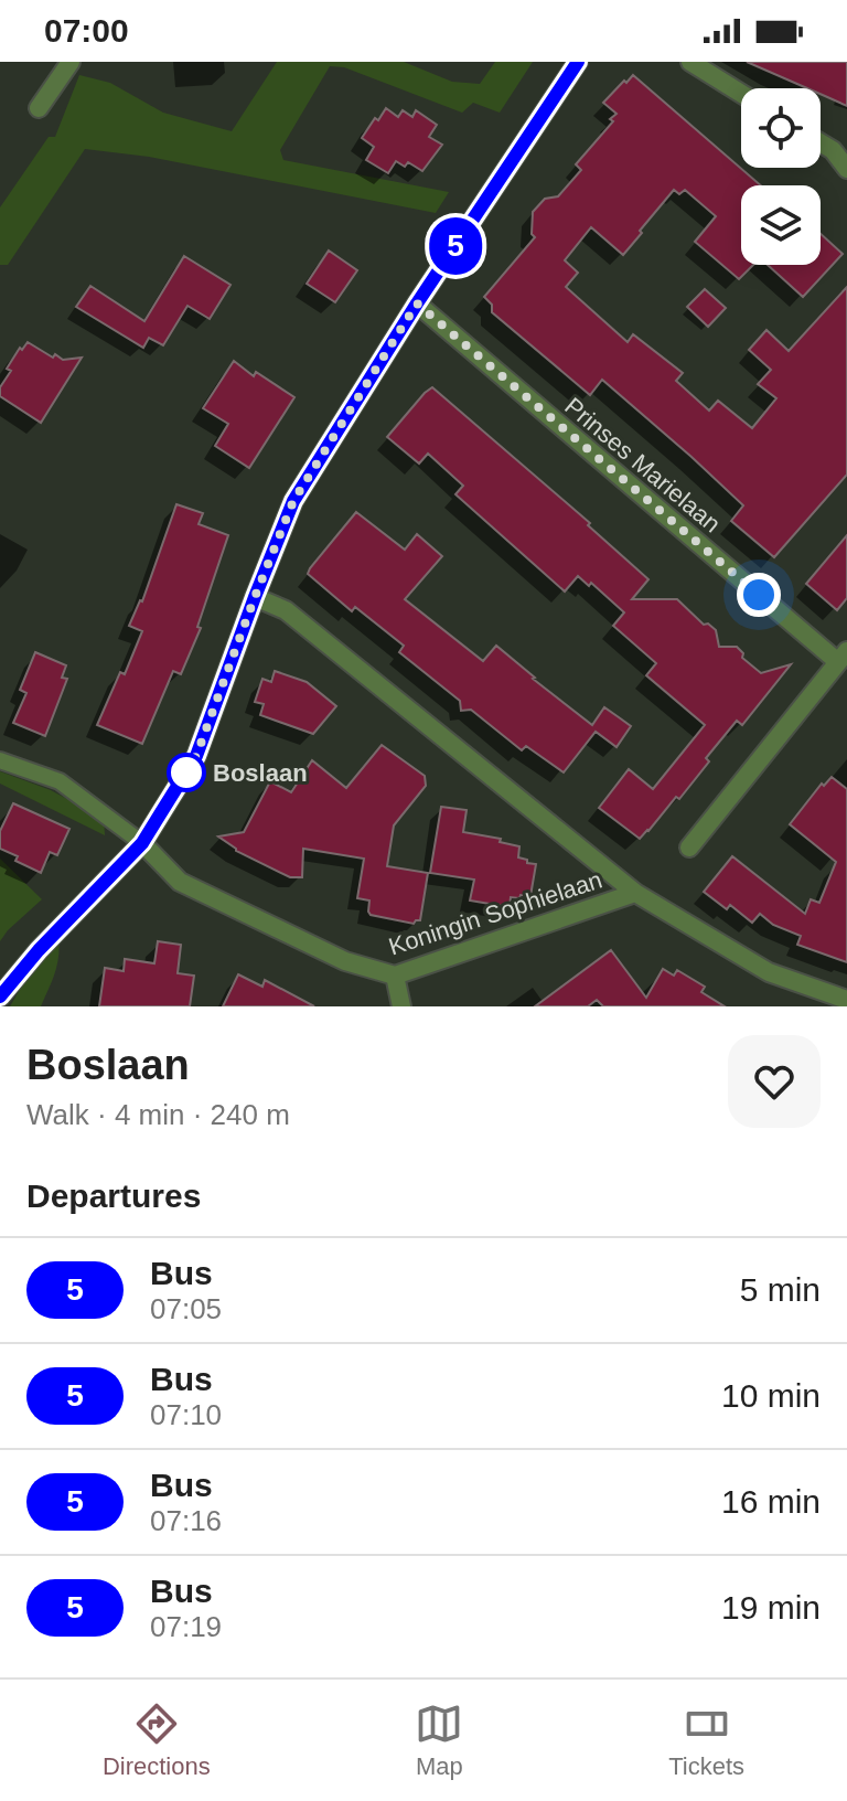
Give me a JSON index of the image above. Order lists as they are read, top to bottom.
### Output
{
  "streets": {
    "street": ["Prinses Marielaan", "Koningin Sophielaan"]
  },
  "places": ["Boslaan"],
  "lines": ["bus line 5"],
  "page": {
    "status": "07:00",
    "on_map": "5",
    "heading": [
      ["Boslaan", "Walk · 4 min · 240 m"],
      "Departures"
    ],
    "list": [
      {
        "mark": "5",
        "name": "Bus",
        "note": "07:05",
        "value": "5 min"
      },
      {
        "mark": "5",
        "name": "Bus",
        "note": "07:10",
        "value": "10 min"
      },
      {
        "mark": "5",
        "name": "Bus",
        "note": "07:16",
        "value": "16 min"
      },
      {
        "mark": "5",
        "name": "Bus",
        "note": "07:19",
        "value": "19 min"
      }
    ],
    "tabs": ["Directions", "Map", "Tickets"]
  }
}
